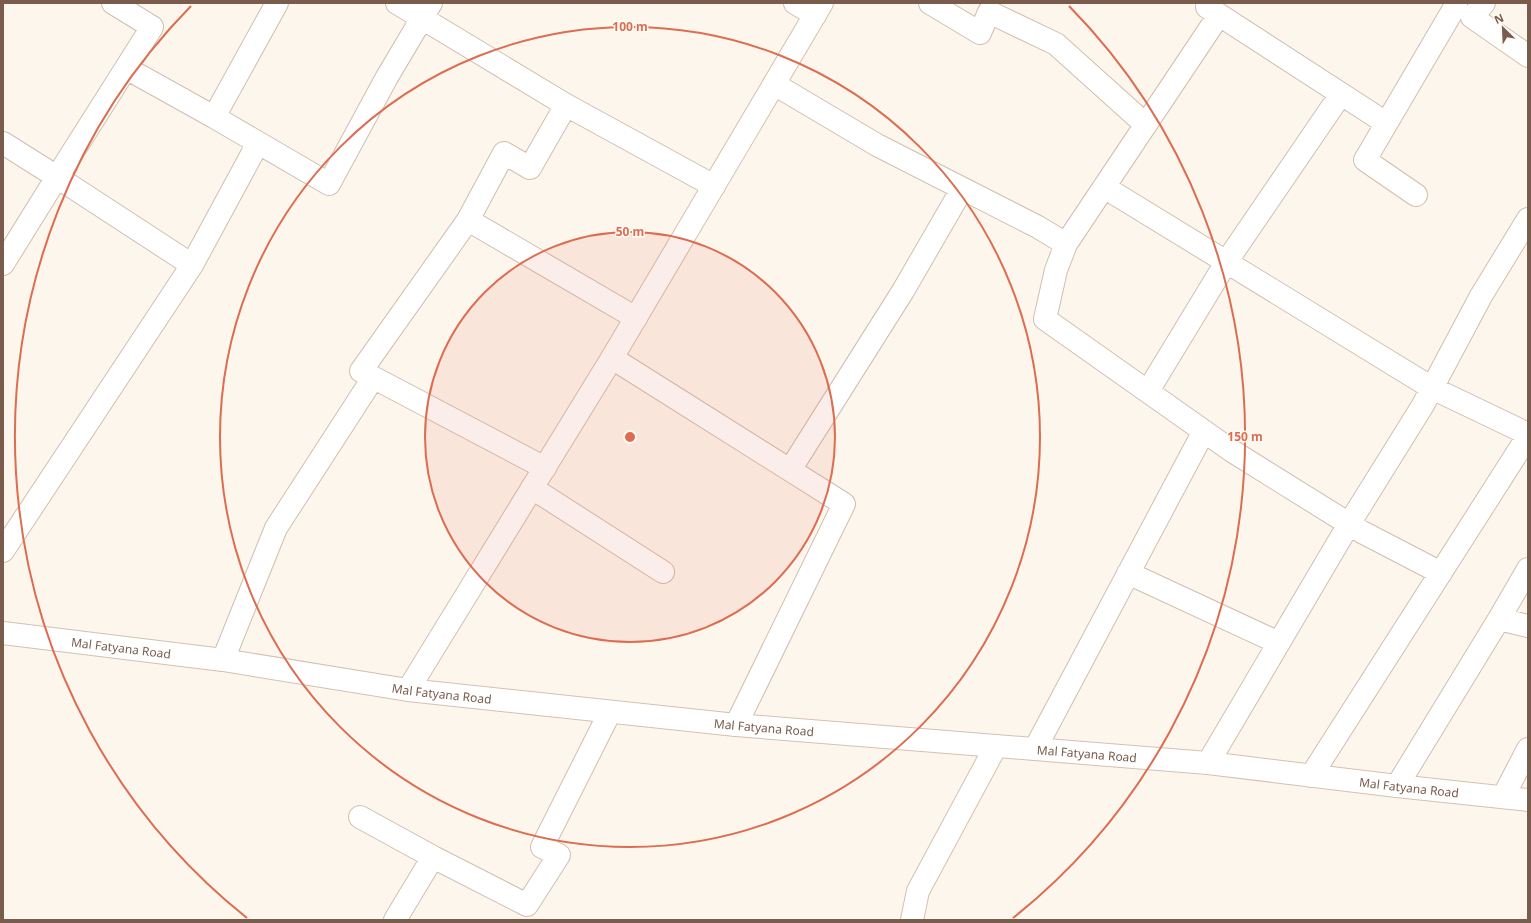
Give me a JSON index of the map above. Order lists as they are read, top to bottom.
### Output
{
  "streets": {
    "street": ["Mal Fatyana Road"]
  },
  "north": "top left",
  "rings": ["100 m", "50 m", "150 m"]
}
